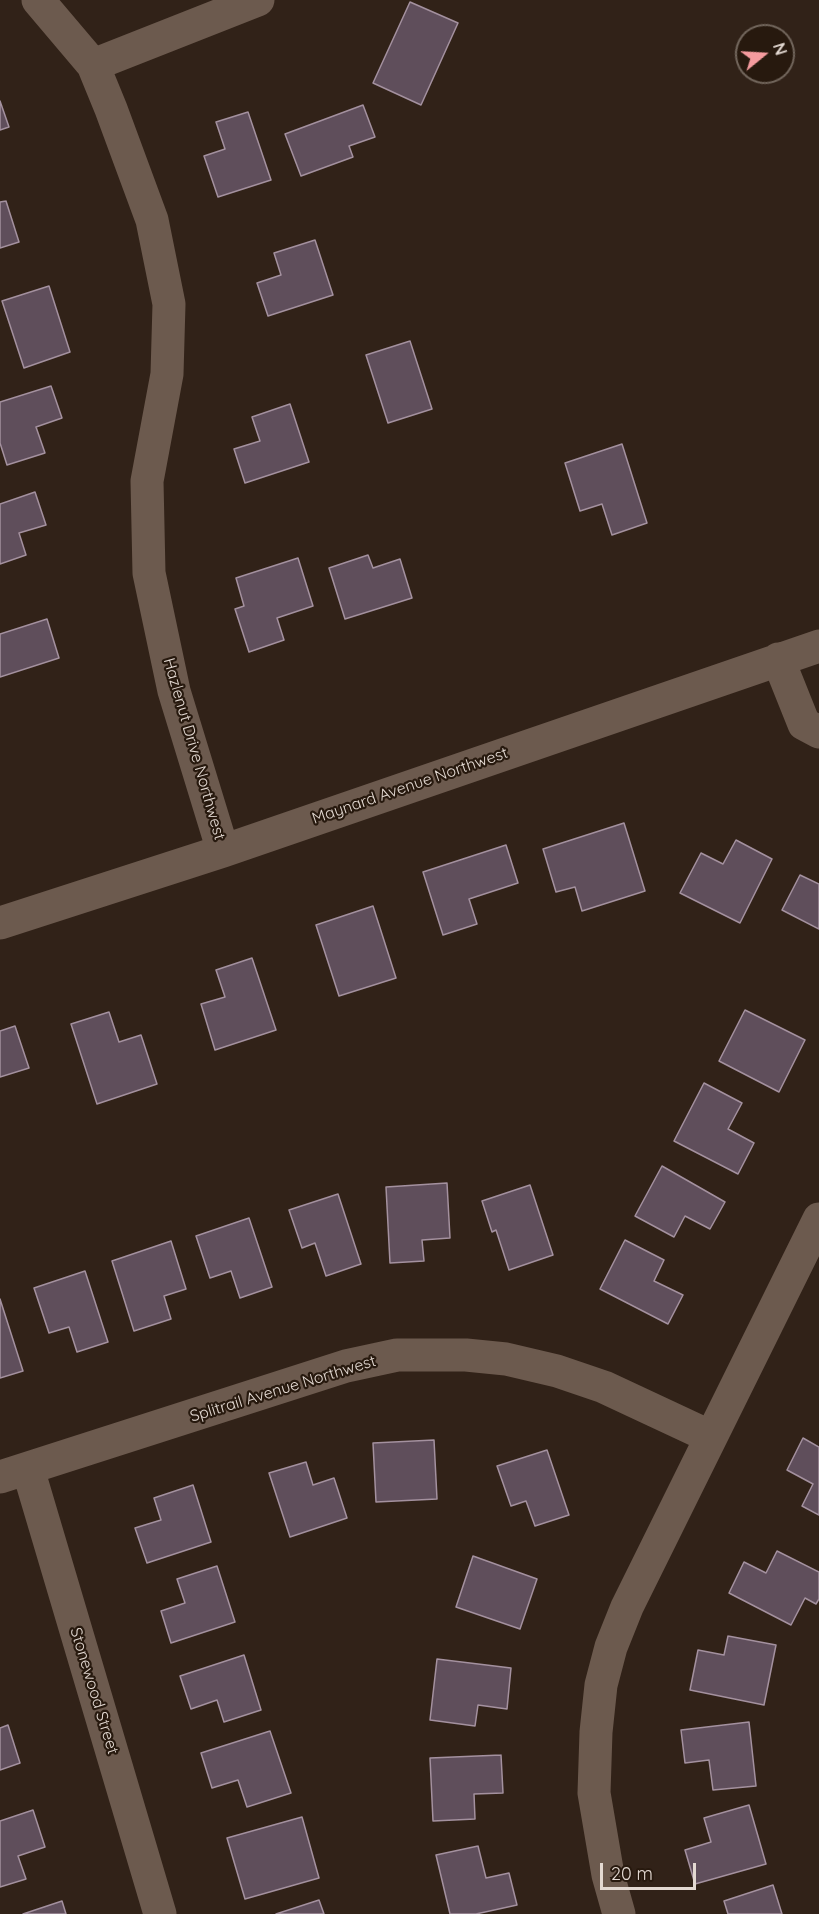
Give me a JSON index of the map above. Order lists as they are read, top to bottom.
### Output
{
  "streets": {
    "street": [
      "Hazlenut Drive Northwest",
      "Maynard Avenue Northwest",
      "Splitrail Avenue Northwest",
      "Stonewood Street"
    ]
  },
  "crossings": [
    ["Hazlenut Drive Northwest", "Maynard Avenue Northwest"],
    ["Splitrail Avenue Northwest", "Stonewood Street"]
  ],
  "scale_bar": "20 m",
  "north": "right"
}
